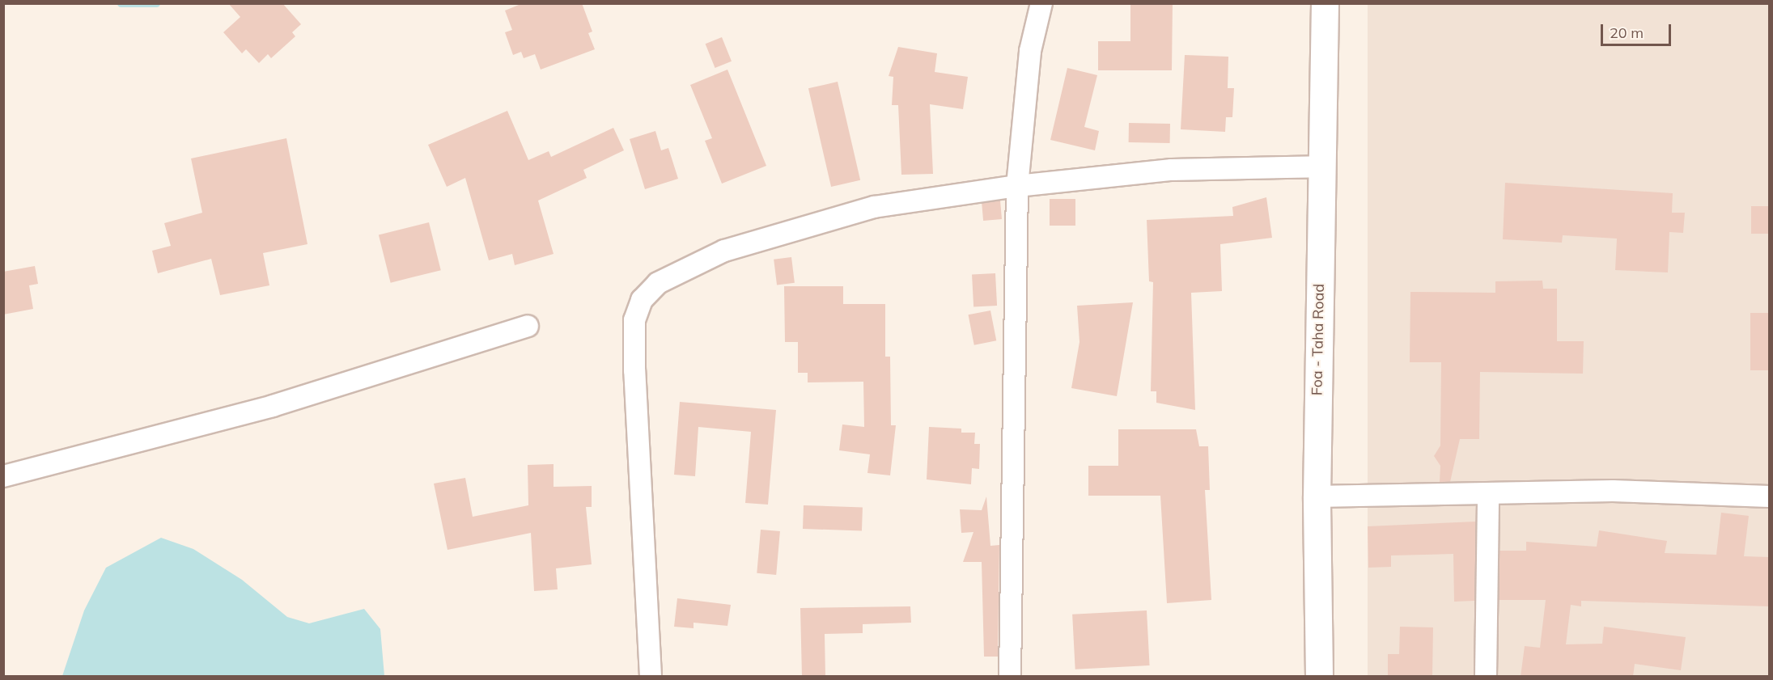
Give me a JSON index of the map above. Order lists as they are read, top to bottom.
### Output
{
  "streets": {
    "street": ["Foa - Taha Road"]
  },
  "scale_bar": "20 m"
}
